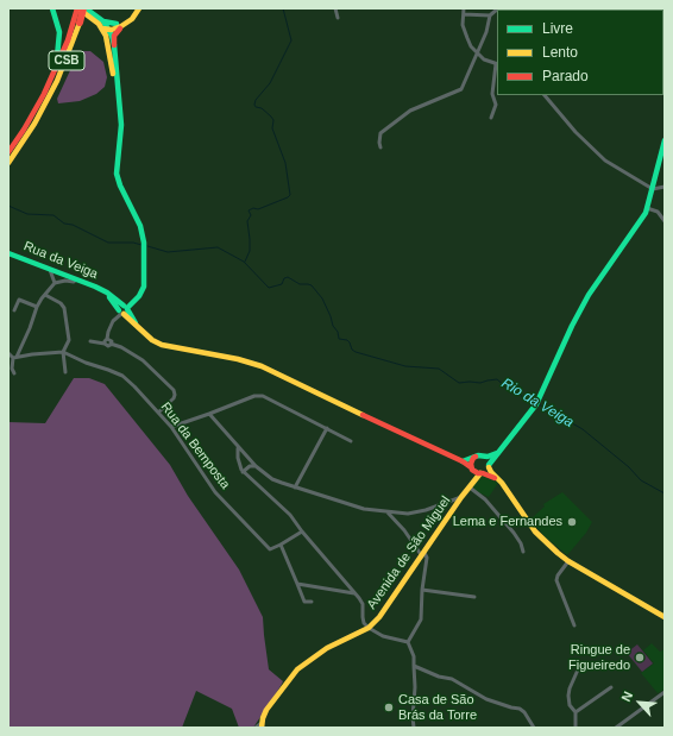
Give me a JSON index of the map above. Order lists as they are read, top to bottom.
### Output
{
  "streets": {
    "main road": ["CSB", "Rua da Veiga", "Avenida de São Miguel"],
    "street": ["Rua da Bemposta"]
  },
  "crossings": [
    ["Rua da Veiga", "Avenida de São Miguel"]
  ],
  "water": ["Rio da Veiga"],
  "places": ["Lema e Fernandes", "Ringue de Figueiredo", "Casa de São Brás da Torre"],
  "legend": ["Livre", "Lento", "Parado"],
  "north": "top left"
}
